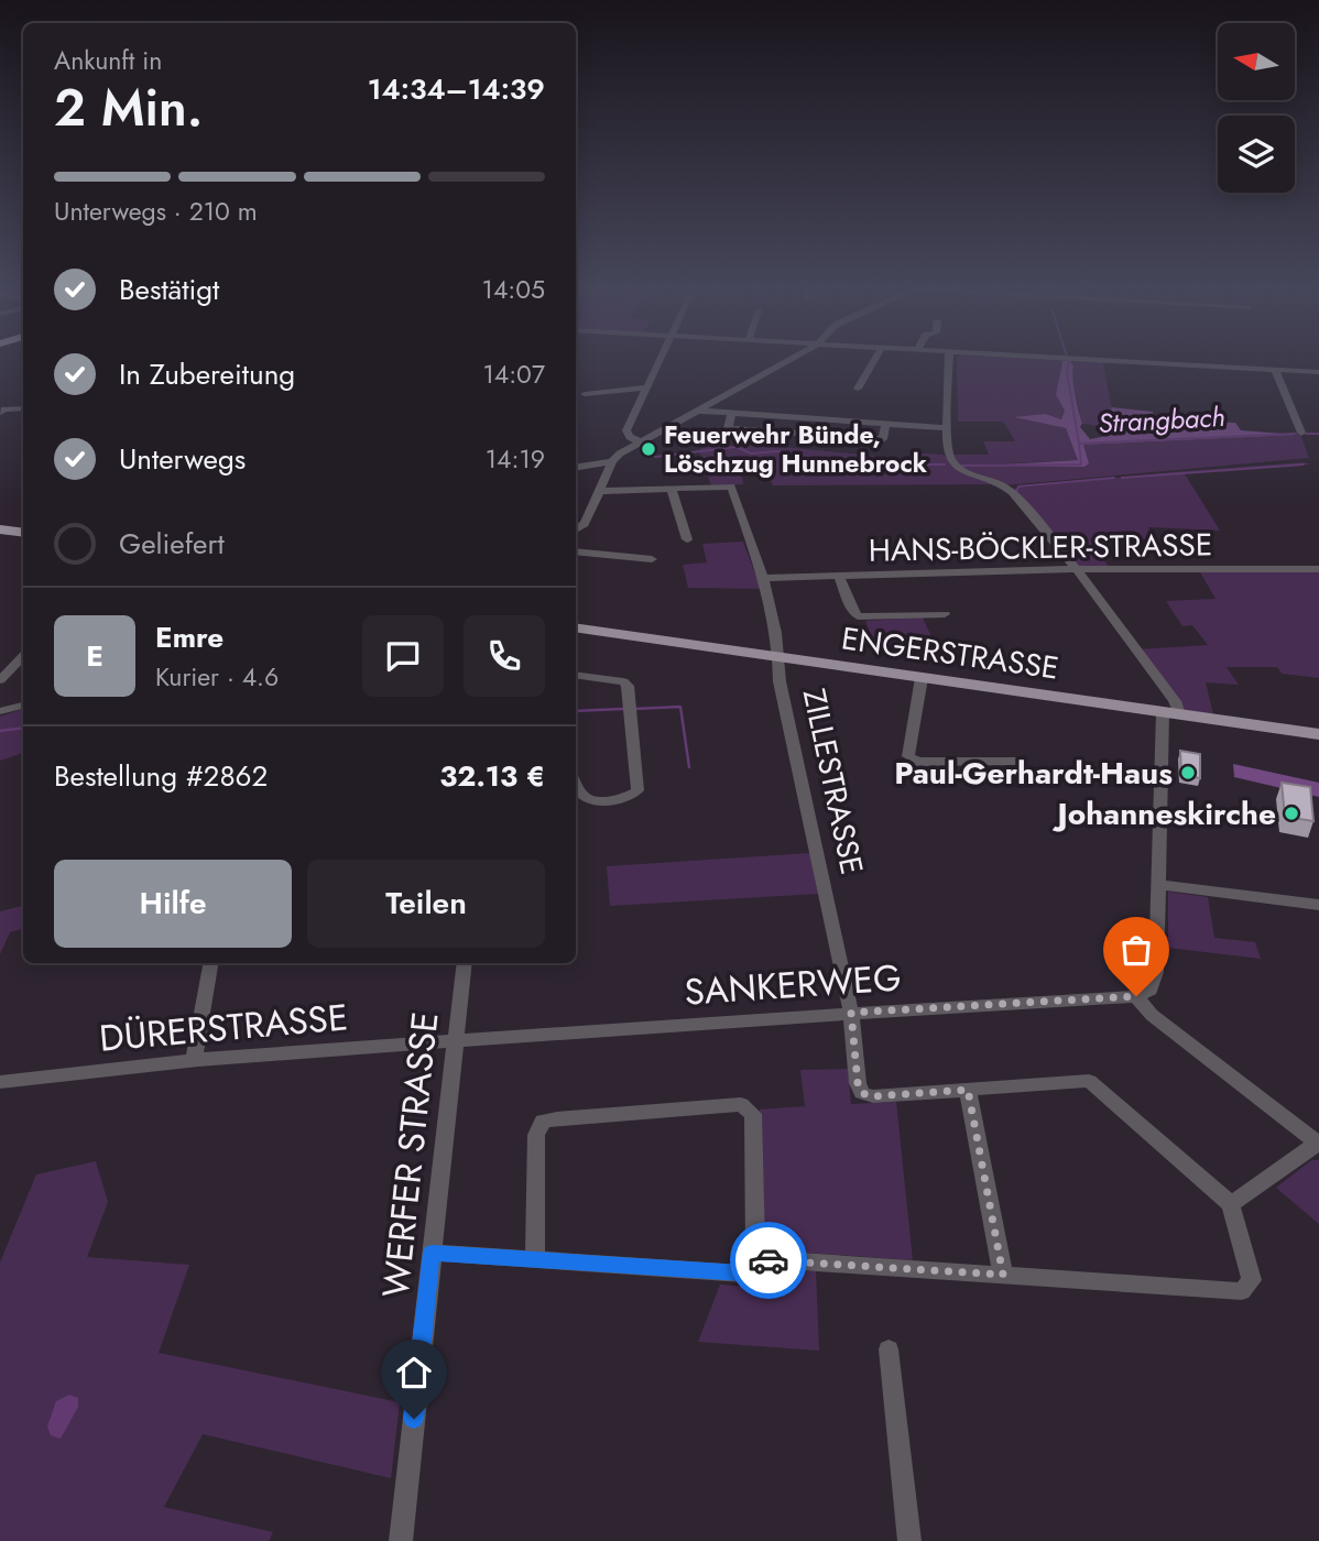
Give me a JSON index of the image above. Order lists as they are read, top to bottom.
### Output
{
  "streets": {
    "main road": ["ENGERSTRASSE"],
    "street": [
      "HANS-BÖCKLER-STRASSE",
      "ZILLESTRASSE",
      "SANKERWEG",
      "DÜRERSTRASSE",
      "WERFER STRASSE"
    ]
  },
  "crossings": [
    ["HANS-BÖCKLER-STRASSE", "ZILLESTRASSE"],
    ["ENGERSTRASSE", "ZILLESTRASSE"],
    ["ZILLESTRASSE", "SANKERWEG"],
    ["SANKERWEG", "DÜRERSTRASSE"],
    ["SANKERWEG", "WERFER STRASSE"],
    ["DÜRERSTRASSE", "WERFER STRASSE"]
  ],
  "water": ["Strangbach"],
  "places": ["Feuerwehr Bünde, Löschzug Hunnebrock", "Paul-Gerhardt-Haus", "Johanneskirche"],
  "north": "left",
  "page": {
    "heading": ["2 Min.", "Ankunft in", "14:34–14:39"],
    "panel": [
      "Emre",
      "Kurier · 4.6",
      "Bestellung #2862",
      "32.13 €"
    ],
    "bar": "Unterwegs · 210 m",
    "list": [
      ["Bestätigt", "14:05"],
      ["In Zubereitung", "14:07"],
      ["Unterwegs", "14:19"],
      "Geliefert"
    ],
    "round": "E",
    "buttons": ["Hilfe", "Teilen"]
  }
}
